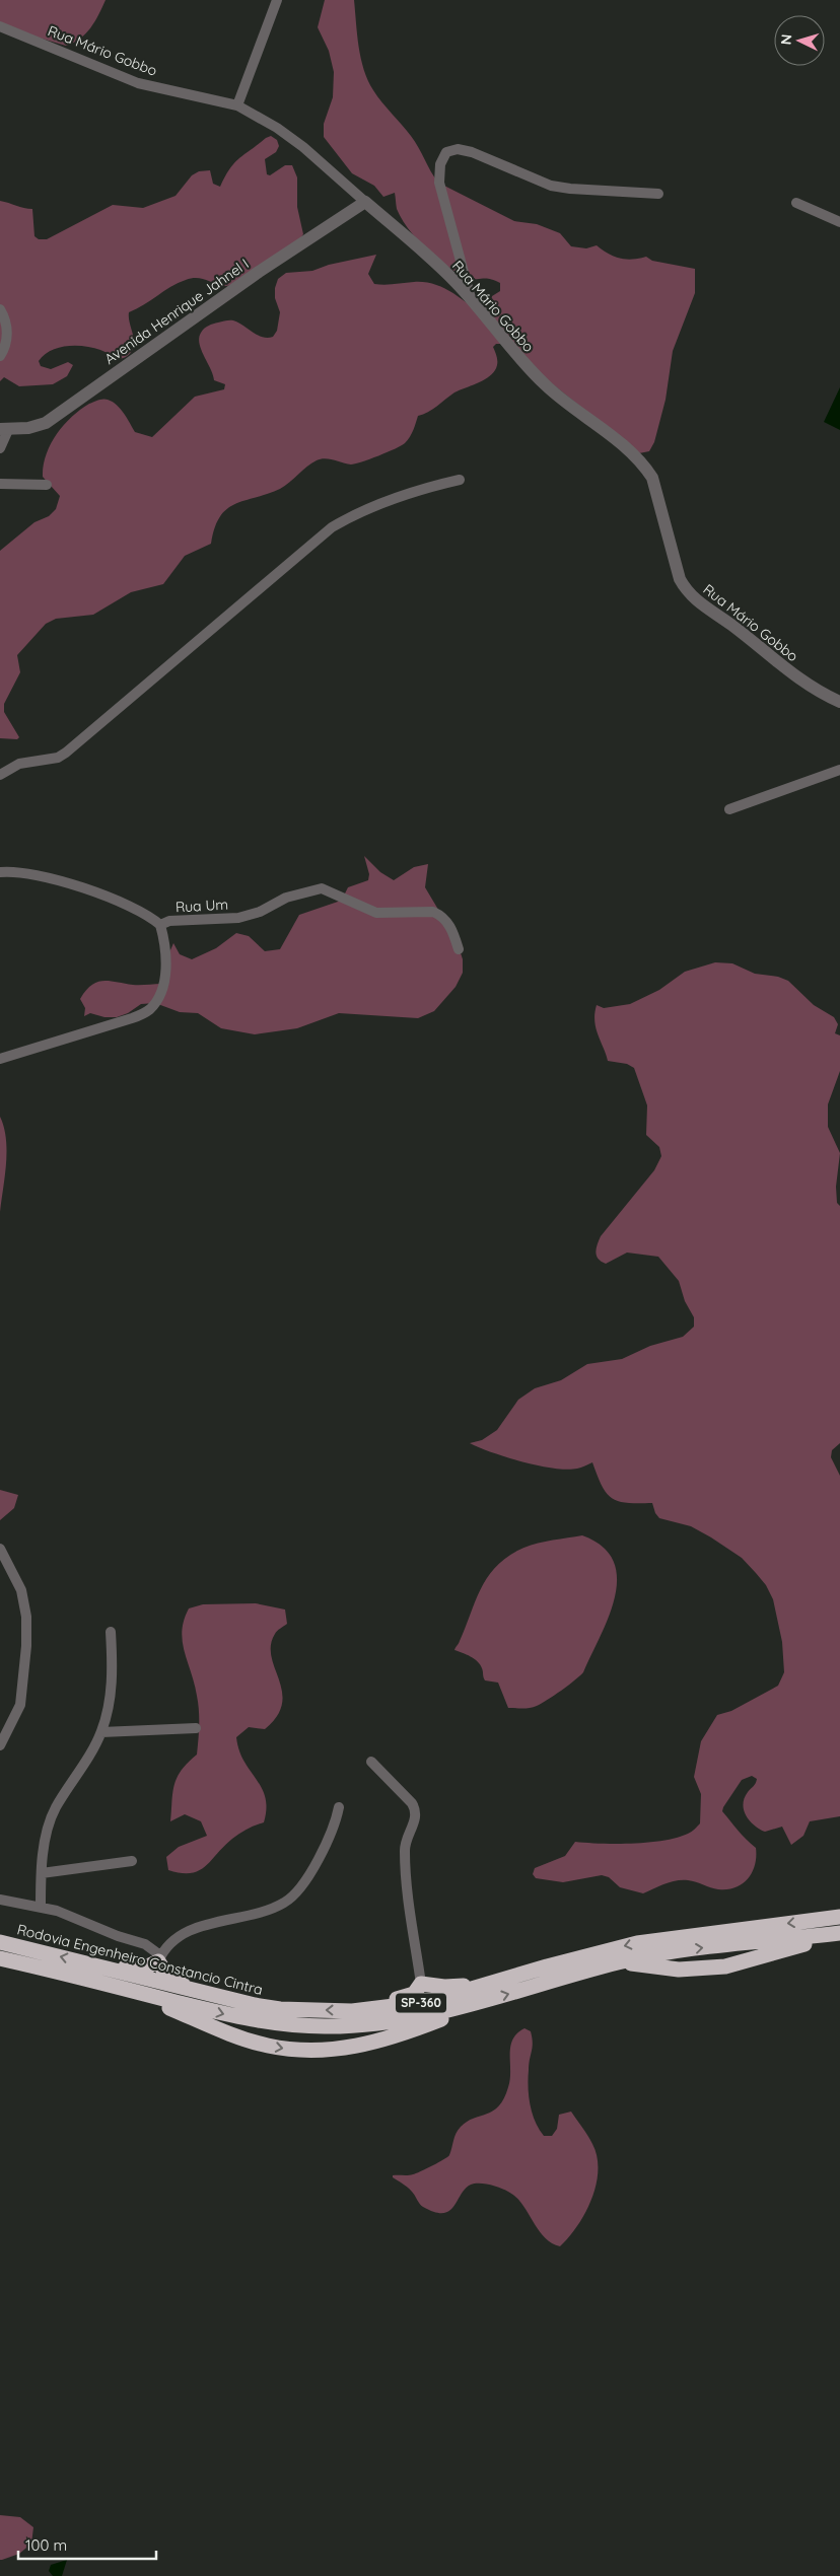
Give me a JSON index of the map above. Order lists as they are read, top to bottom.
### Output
{
  "streets": {
    "highway": ["Rodovia Engenheiro Constancio Cintra", "SP-360"],
    "street": ["Rua Mário Gobbo", "Avenida Henrique Jahnel I", "Rua Um"]
  },
  "crossings": [
    ["Rua Mário Gobbo", "Avenida Henrique Jahnel I"]
  ],
  "scale_bar": "100 m",
  "north": "left"
}
